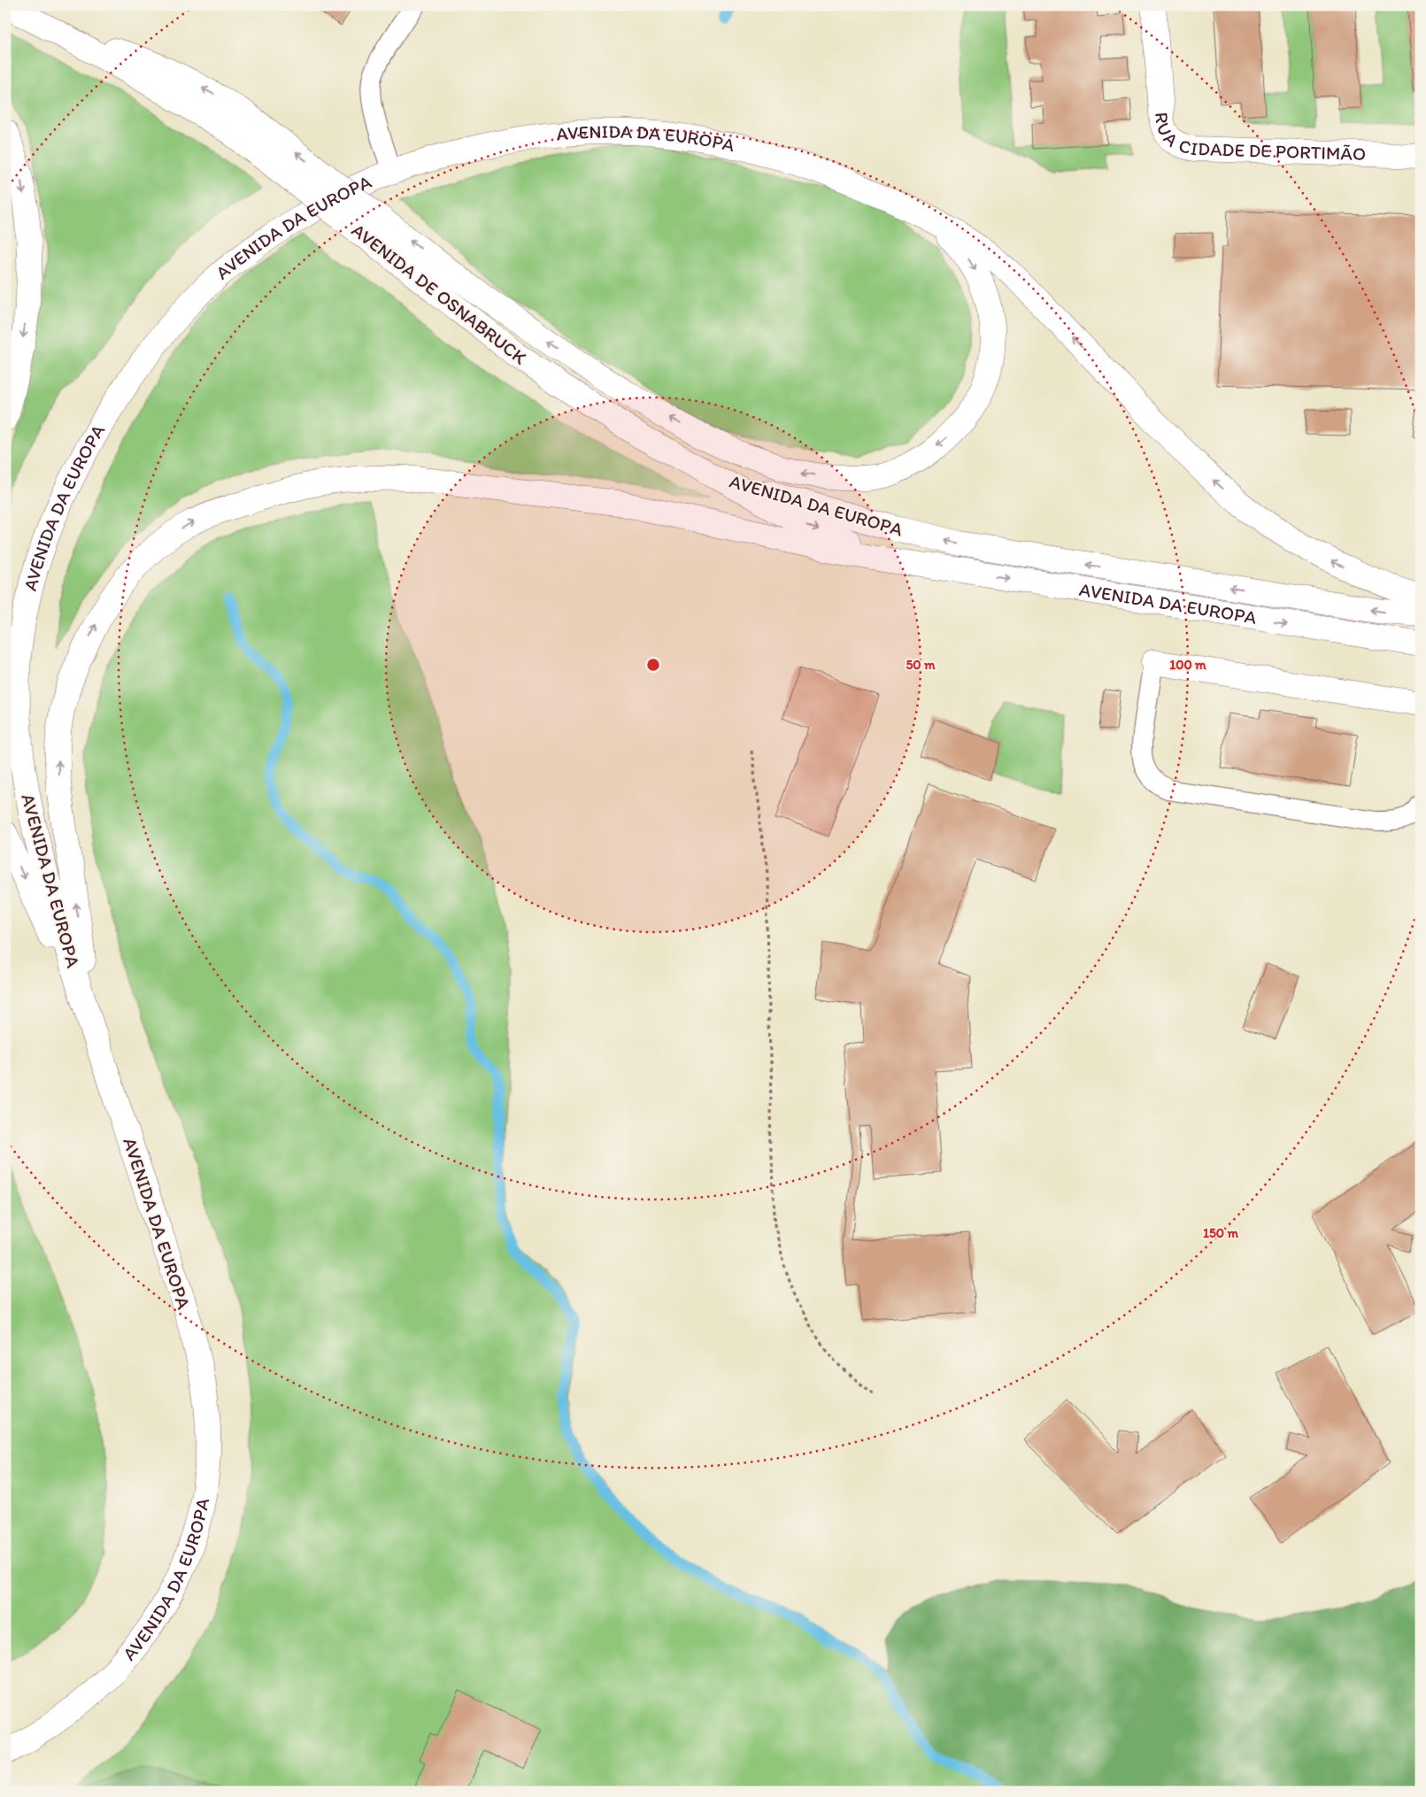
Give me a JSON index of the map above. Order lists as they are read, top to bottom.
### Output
{
  "streets": {
    "main road": ["RUA CIDADE DE PORTIMÃO", "AVENIDA DA EUROPA", "AVENIDA DE OSNABRUCK"]
  },
  "crossings": [
    ["AVENIDA DA EUROPA", "AVENIDA DE OSNABRUCK"]
  ],
  "rings": ["50 m", "100 m", "150 m"]
}
